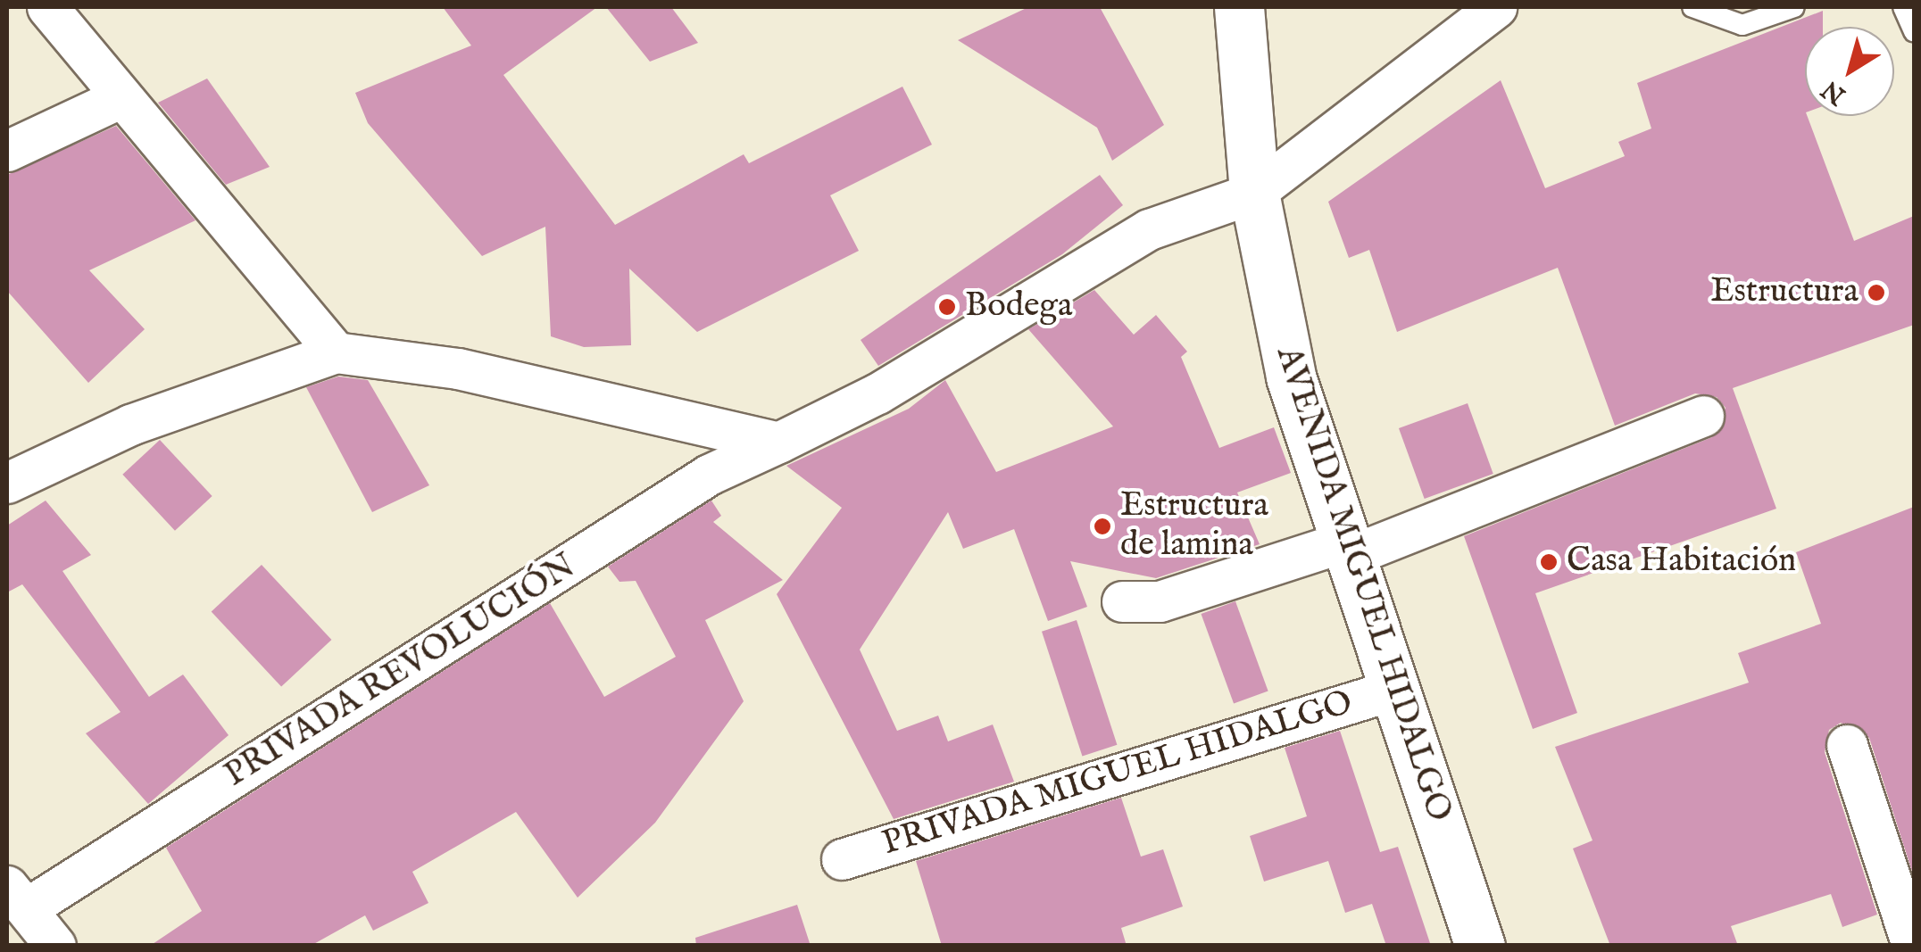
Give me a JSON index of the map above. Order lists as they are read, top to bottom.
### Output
{
  "streets": {
    "main road": ["AVENIDA MIGUEL HIDALGO"],
    "street": ["PRIVADA REVOLUCIÓN", "PRIVADA MIGUEL HIDALGO"]
  },
  "crossings": [
    ["AVENIDA MIGUEL HIDALGO", "PRIVADA REVOLUCIÓN"],
    ["AVENIDA MIGUEL HIDALGO", "PRIVADA MIGUEL HIDALGO"]
  ],
  "places": [
    "Estructura",
    "Bodega",
    "Estructura de lamina",
    "Casa Habitación"
  ],
  "north": "bottom left"
}
